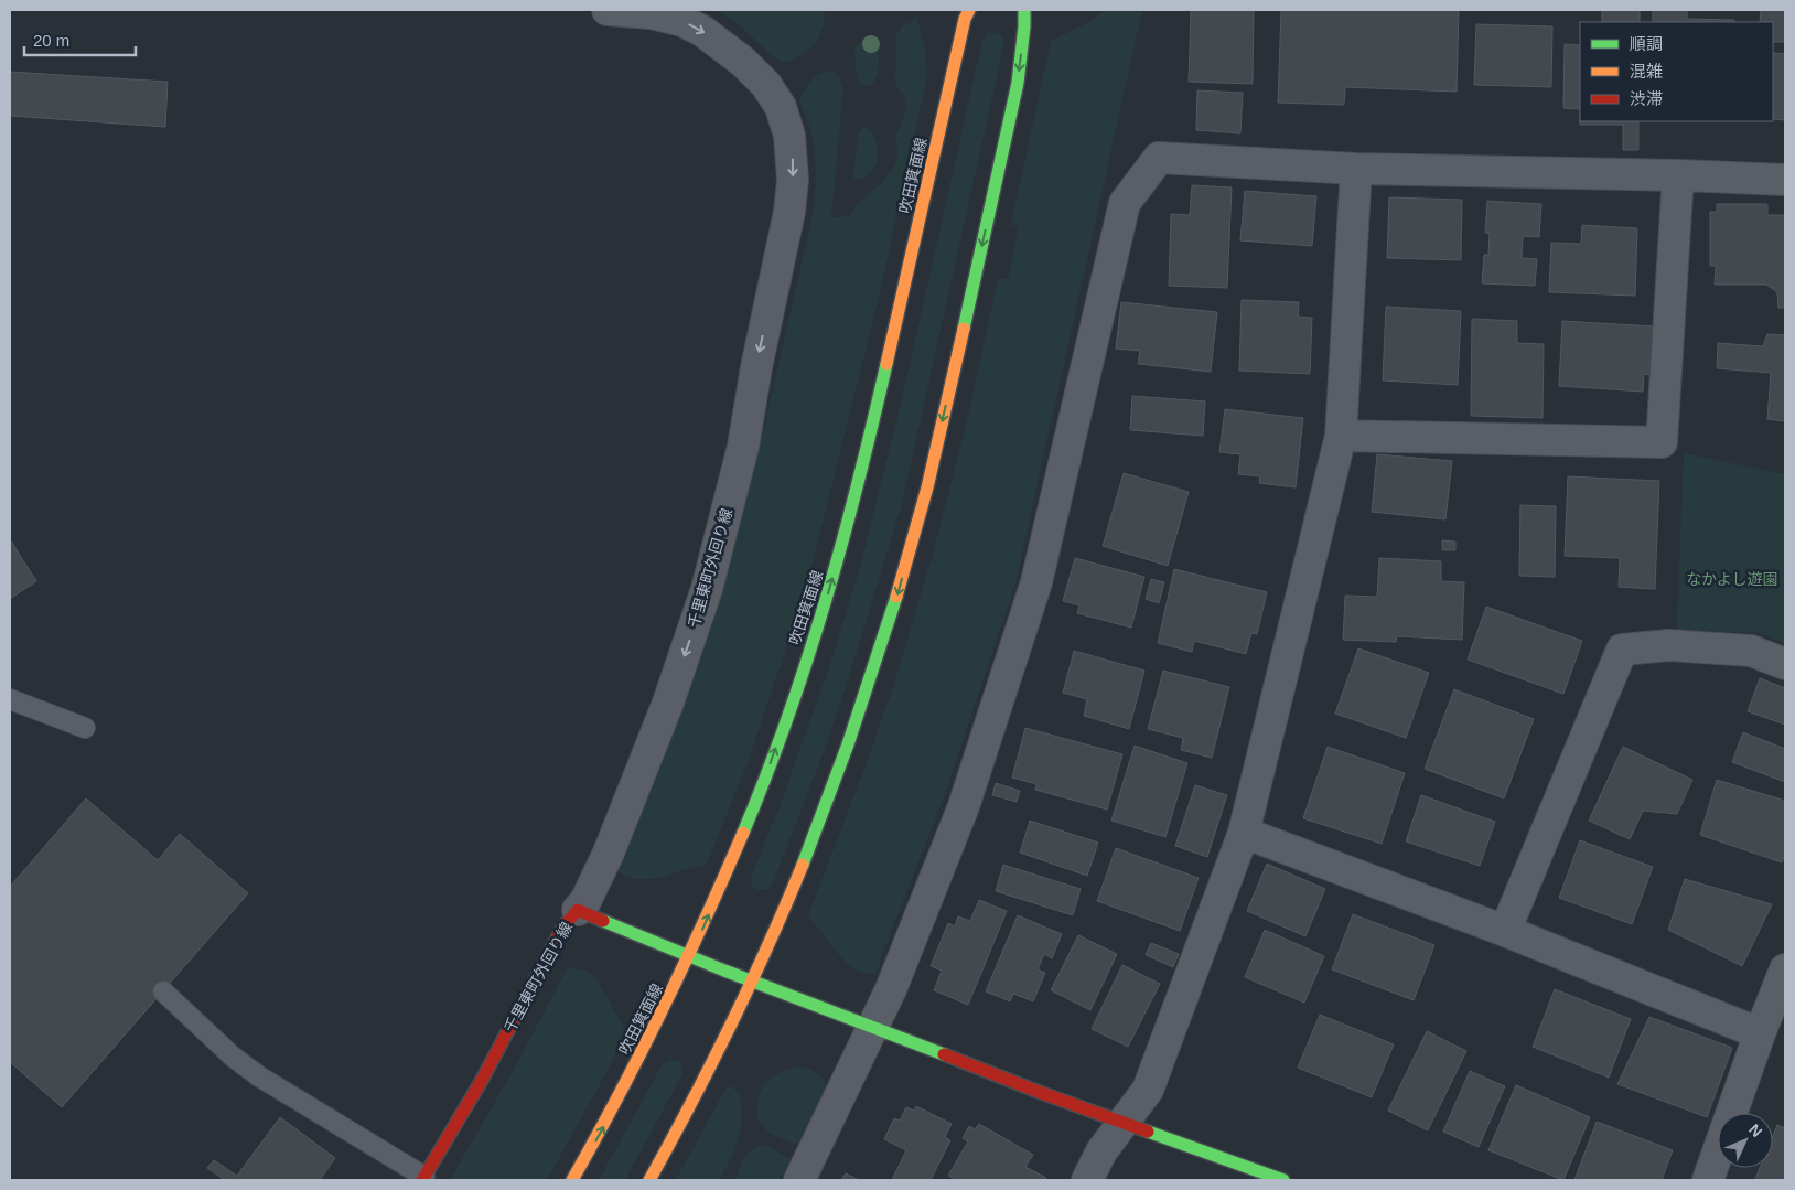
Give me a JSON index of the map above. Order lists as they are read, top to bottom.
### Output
{
  "streets": {
    "main road": ["吹田箕面線", "千里東町外回り線"]
  },
  "one_way": ["千里東町外回り線"],
  "parks": ["なかよし遊園"],
  "legend": ["順調", "混雑", "渋滞"],
  "scale_bar": "20 m",
  "north": "top right"
}
